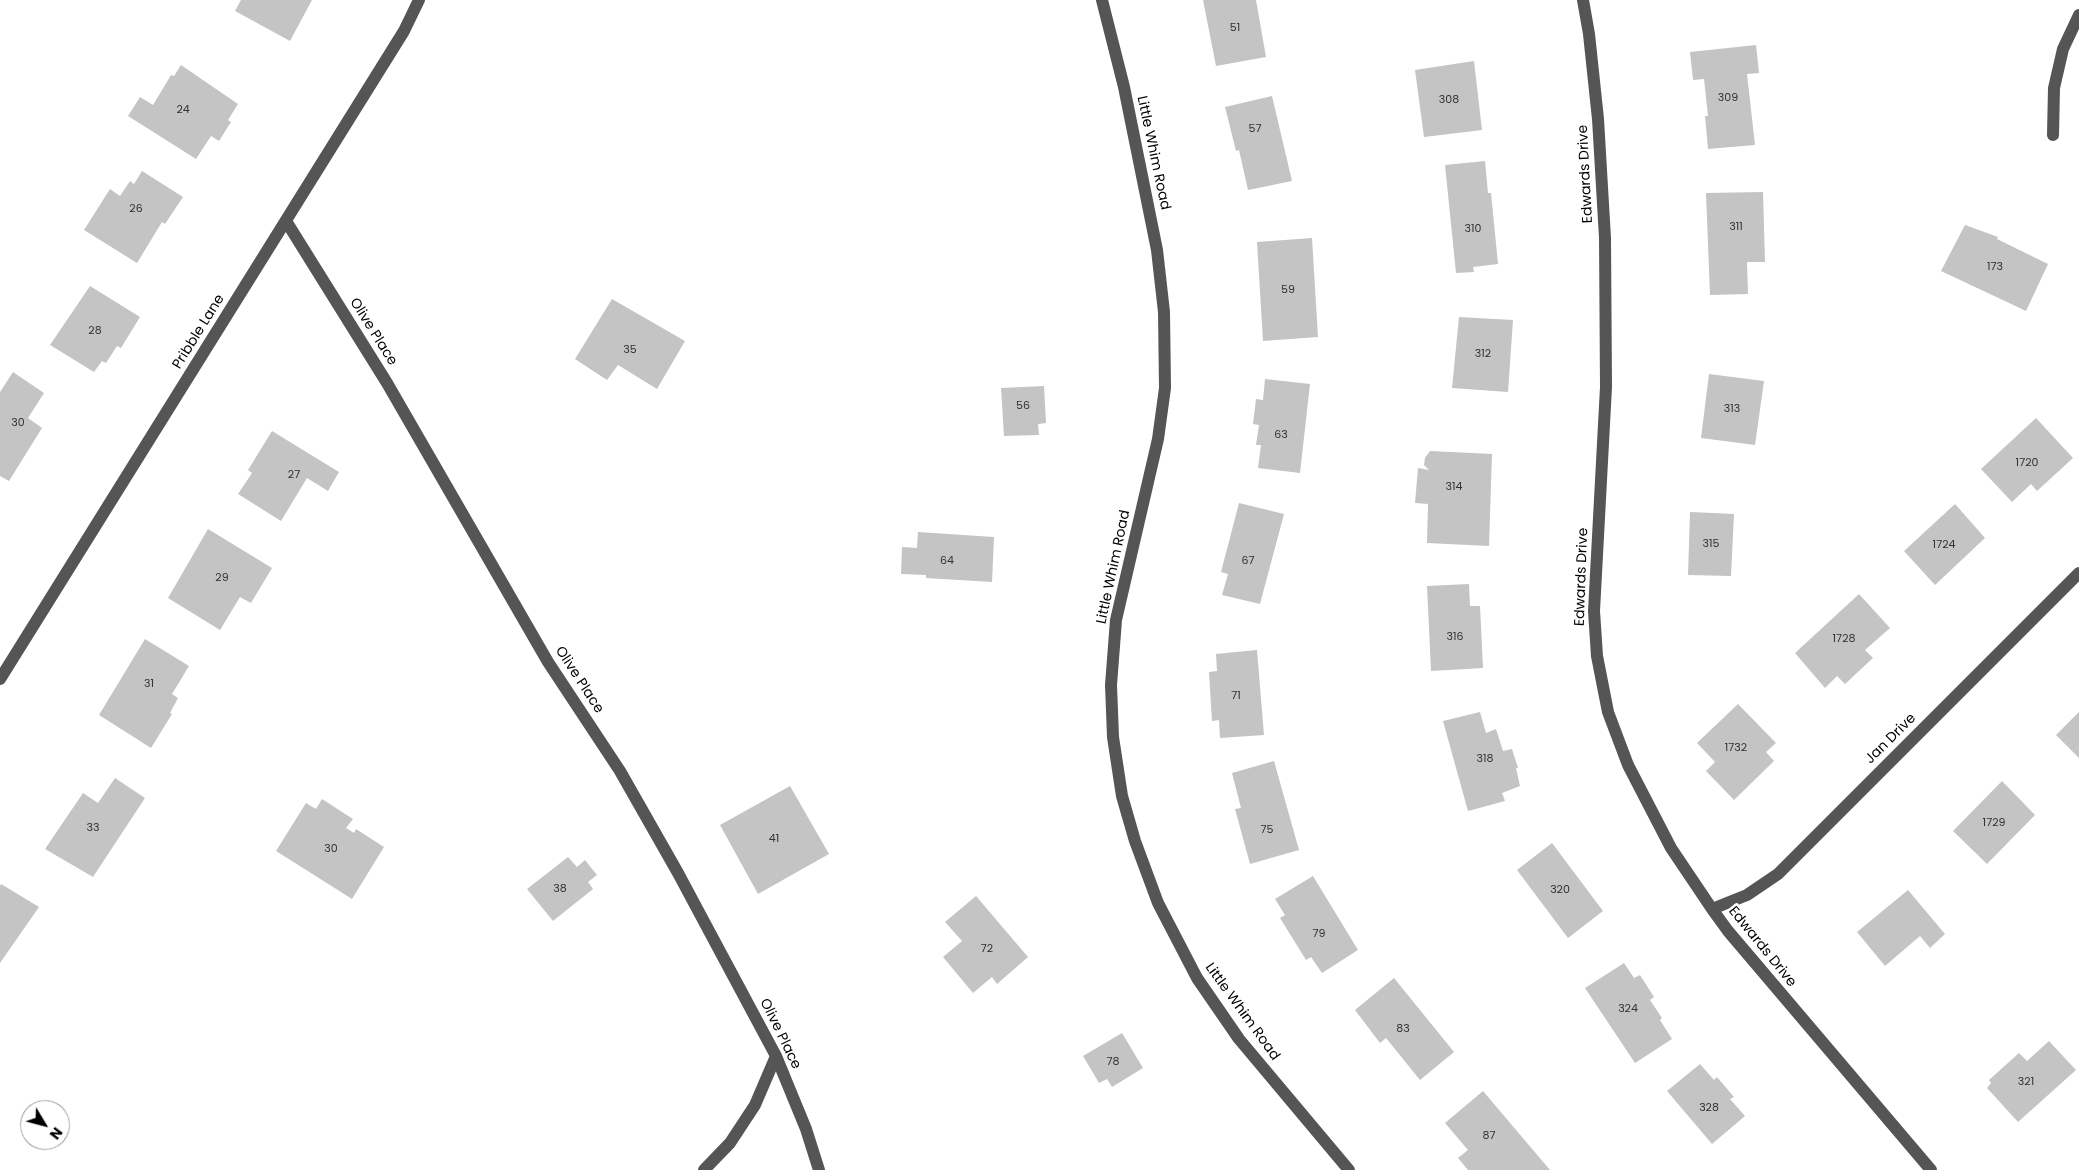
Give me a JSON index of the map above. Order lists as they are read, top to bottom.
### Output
{
  "streets": {
    "street": [
      "Little Whim Road",
      "Edwards Drive",
      "Pribble Lane",
      "Olive Place",
      "Jan Drive"
    ]
  },
  "crossings": [
    ["Edwards Drive", "Jan Drive"],
    ["Pribble Lane", "Olive Place"]
  ],
  "house_numbers": [
    "51",
    "309",
    "308",
    "24",
    "57",
    "26",
    "311",
    "310",
    "173",
    "59",
    "28",
    "35",
    "312",
    "56",
    "313",
    "30",
    "63",
    "1720",
    "27",
    "314",
    "315",
    "1724",
    "64",
    "67",
    "29",
    "316",
    "1728",
    "31",
    "71",
    "1732",
    "318",
    "1729",
    "33",
    "75",
    "41",
    "30",
    "38",
    "320",
    "79",
    "72",
    "324",
    "83",
    "78",
    "321",
    "328",
    "87"
  ],
  "north": "bottom right"
}
